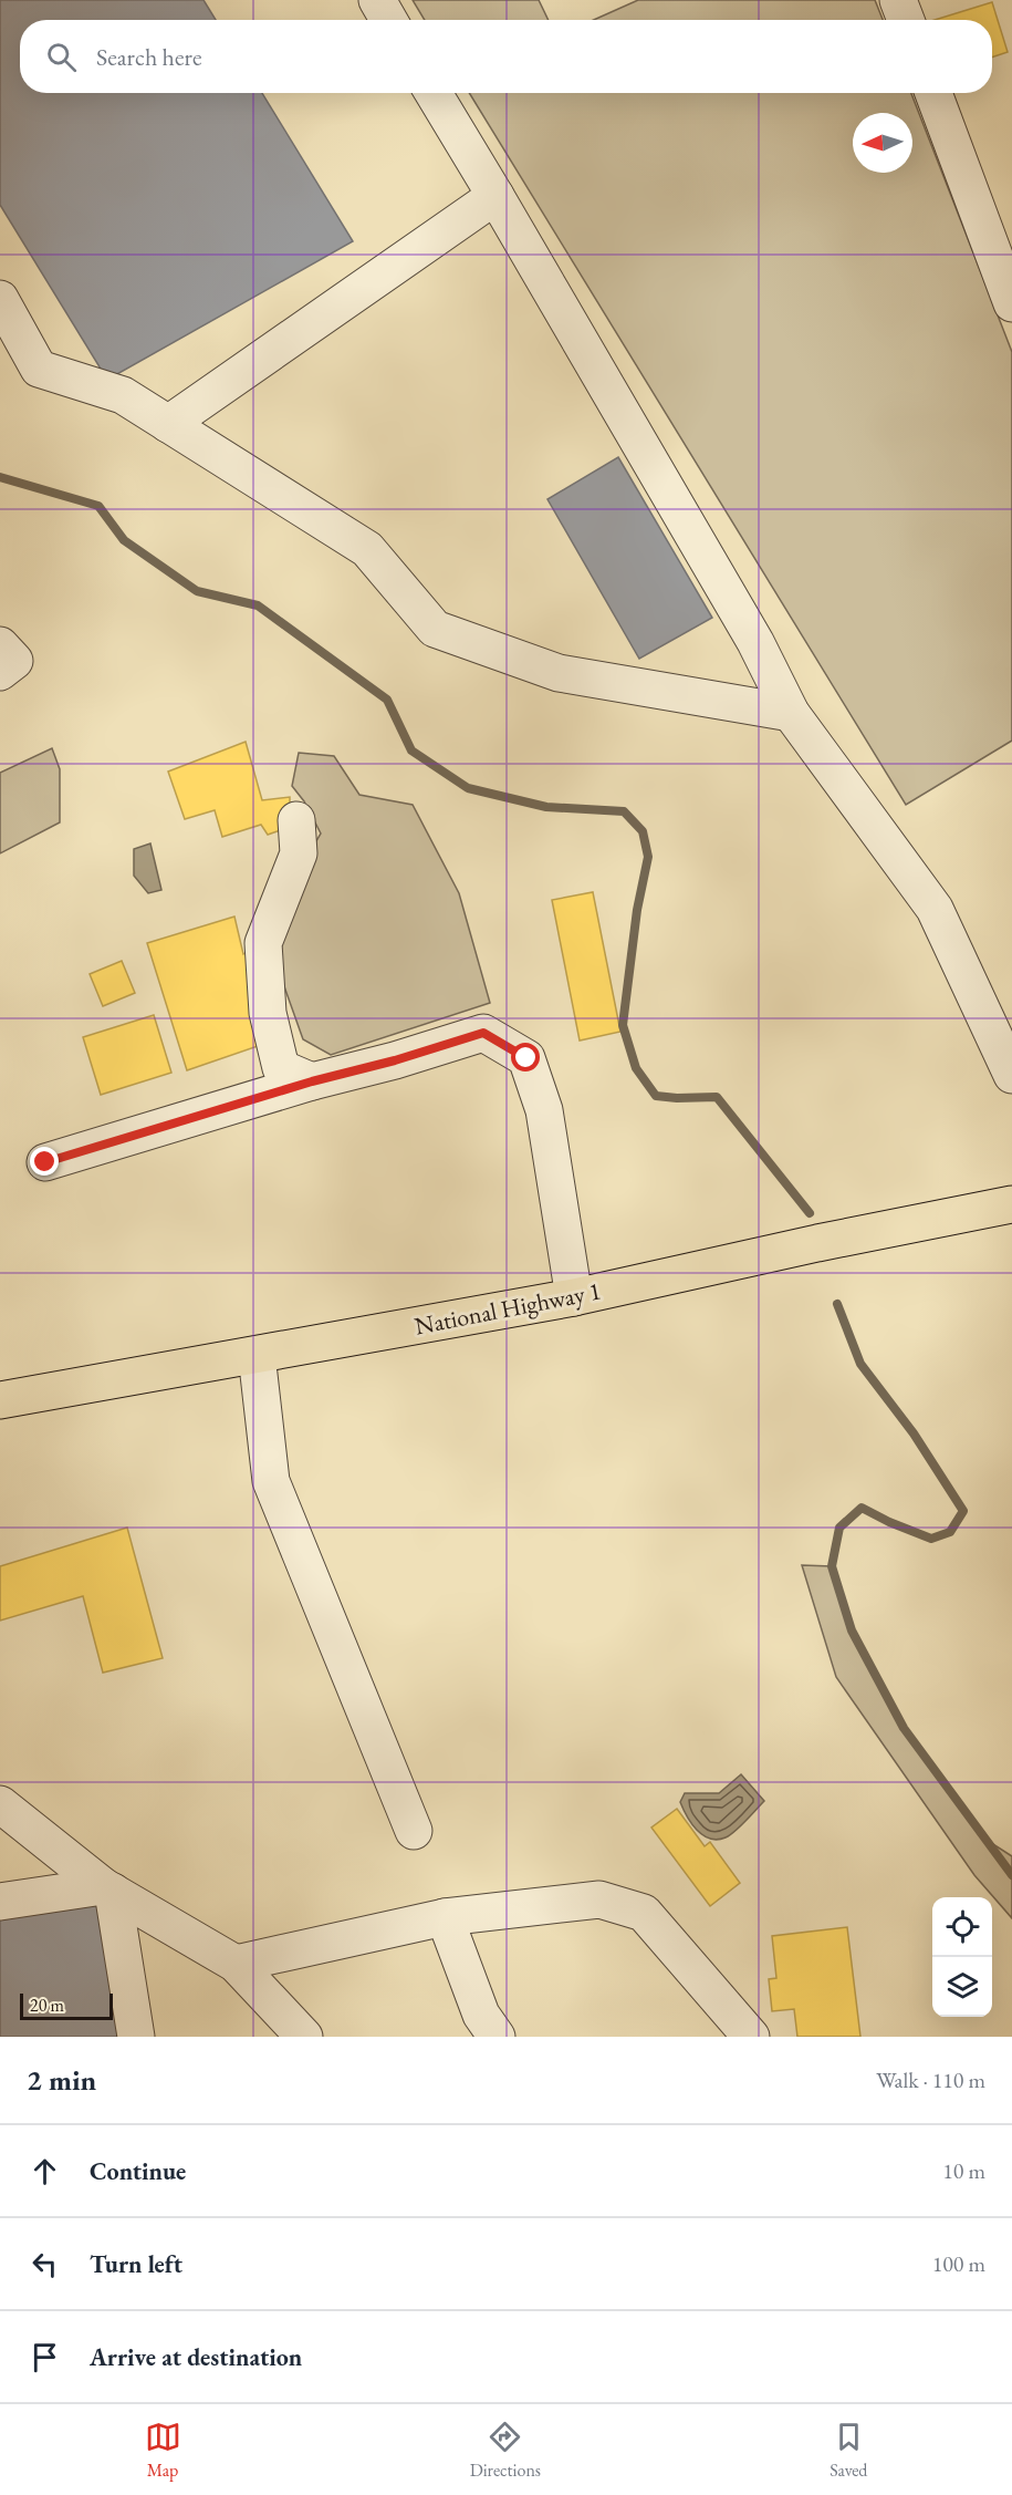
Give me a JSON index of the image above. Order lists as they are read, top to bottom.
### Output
{
  "streets": {
    "highway": ["National Highway 1"]
  },
  "scale_bar": "20 m",
  "north": "left",
  "page": {
    "search": "Search here",
    "scale": "20 m",
    "heading": ["2 min", "Walk · 110 m"],
    "list": [
      ["Continue", "10 m"],
      ["Turn left", "100 m"],
      "Arrive at destination"
    ],
    "nav": ["Map", "Directions", "Saved"]
  }
}
